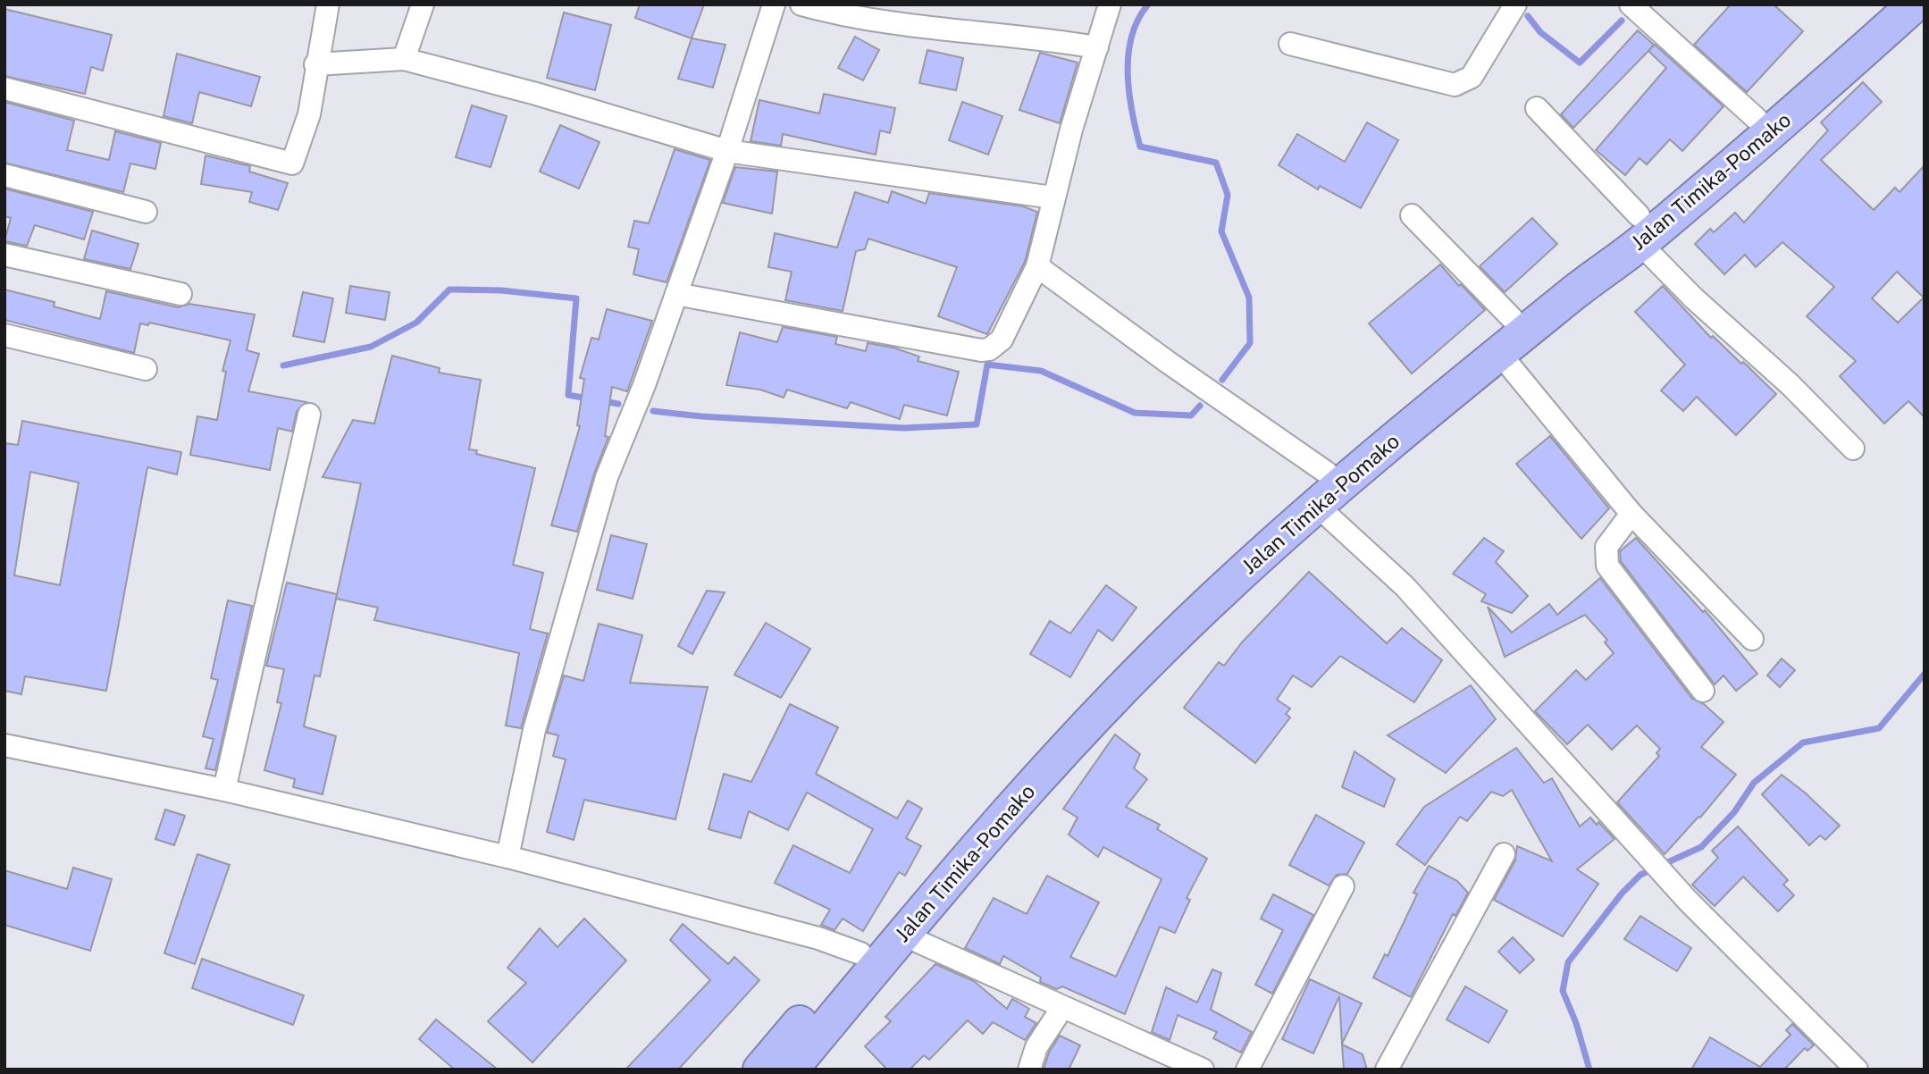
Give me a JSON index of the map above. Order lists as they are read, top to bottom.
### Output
{
  "streets": {
    "highway": ["Jalan Timika-Pomako"]
  }
}
